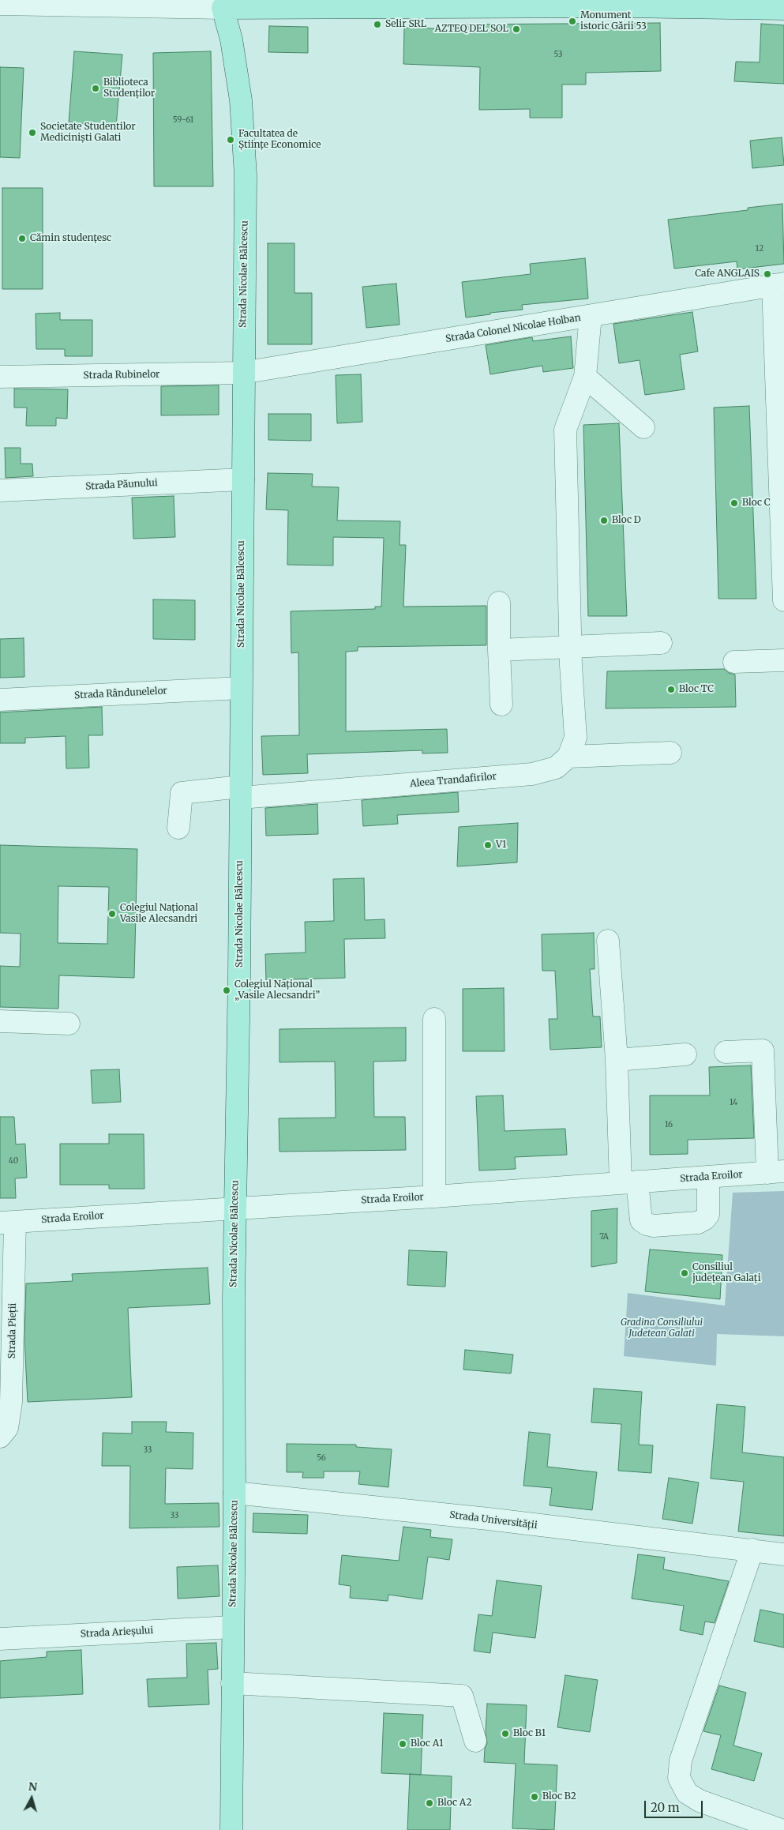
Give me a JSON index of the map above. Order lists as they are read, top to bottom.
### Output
{
  "streets": {
    "main road": ["Strada Nicolae Bălcescu"],
    "street": [
      "Strada Colonel Nicolae Holban",
      "Strada Rubinelor",
      "Strada Păunului",
      "Strada Rândunelelor",
      "Aleea Trandafirilor",
      "Strada Eroilor",
      "Strada Pieții",
      "Strada Universității",
      "Strada Arieșului"
    ]
  },
  "crossings": [
    ["Strada Nicolae Bălcescu", "Strada Colonel Nicolae Holban"],
    ["Strada Nicolae Bălcescu", "Strada Rubinelor"],
    ["Strada Nicolae Bălcescu", "Strada Păunului"],
    ["Strada Nicolae Bălcescu", "Strada Rândunelelor"],
    ["Strada Nicolae Bălcescu", "Aleea Trandafirilor"],
    ["Strada Nicolae Bălcescu", "Strada Eroilor"],
    ["Strada Nicolae Bălcescu", "Strada Universității"],
    ["Strada Nicolae Bălcescu", "Strada Arieșului"],
    ["Strada Colonel Nicolae Holban", "Strada Rubinelor"],
    ["Strada Eroilor", "Strada Pieții"]
  ],
  "parks": ["Gradina Consiliului Judetean Galati"],
  "places": [
    "Monument istoric Gării 53",
    "Selir SRL",
    "AZTEQ DEL SOL",
    "Biblioteca Studenților",
    "Societate Studentilor Mediciniști Galati",
    "Facultatea de Științe Economice",
    "Cămin studențesc",
    "Cafe ANGLAIS",
    "Bloc C",
    "Bloc D",
    "Bloc TC",
    "V1",
    "Colegiul Național Vasile Alecsandri",
    "Colegiul Național „Vasile Alecsandri”",
    "Consiliul județean Galați",
    "Bloc B1",
    "Bloc A1",
    "Bloc B2",
    "Bloc A2"
  ],
  "house_numbers": [
    "53",
    "59-61",
    "12",
    "14",
    "16",
    "40",
    "7A",
    "33",
    "56",
    "33"
  ],
  "scale_bar": "20 m",
  "north": "top"
}
